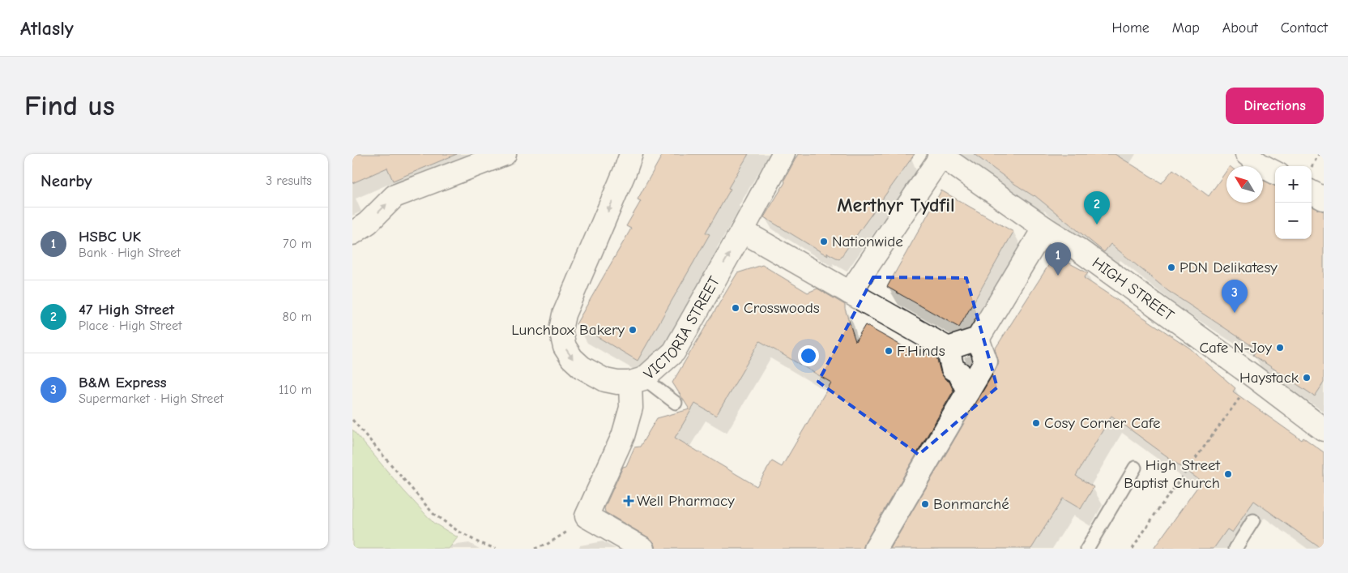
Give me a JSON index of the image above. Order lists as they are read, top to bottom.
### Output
{
  "streets": {
    "street": ["HIGH STREET", "VICTORIA STREET"]
  },
  "districts": ["Merthyr Tydfil"],
  "places": {
    "other": [
      "Nationwide",
      "PDN Delikatesy",
      "Crosswoods",
      "Lunchbox Bakery",
      "Cafe N-Joy",
      "F.Hinds",
      "Haystack",
      "Cosy Corner Cafe",
      "High Street Baptist Church",
      "Bonmarché"
    ],
    "health": ["Well Pharmacy"]
  },
  "north": "top left",
  "page": {
    "header": "Atlasly",
    "nav": [
      "Home",
      "Map",
      "About",
      "Contact"
    ],
    "buttons": "Directions",
    "title": "Find us",
    "heading": ["Nearby", "3 results"],
    "map_buttons": ["+", "−"],
    "pins": ["2", "1", "3"],
    "list": [
      {
        "mark": "1",
        "name": "HSBC UK",
        "note": "Bank · High Street",
        "value": "70 m"
      },
      {
        "mark": "2",
        "name": "47 High Street",
        "note": "Place · High Street",
        "value": "80 m"
      },
      {
        "mark": "3",
        "name": "B&M Express",
        "note": "Supermarket · High Street",
        "value": "110 m"
      }
    ]
  }
}
